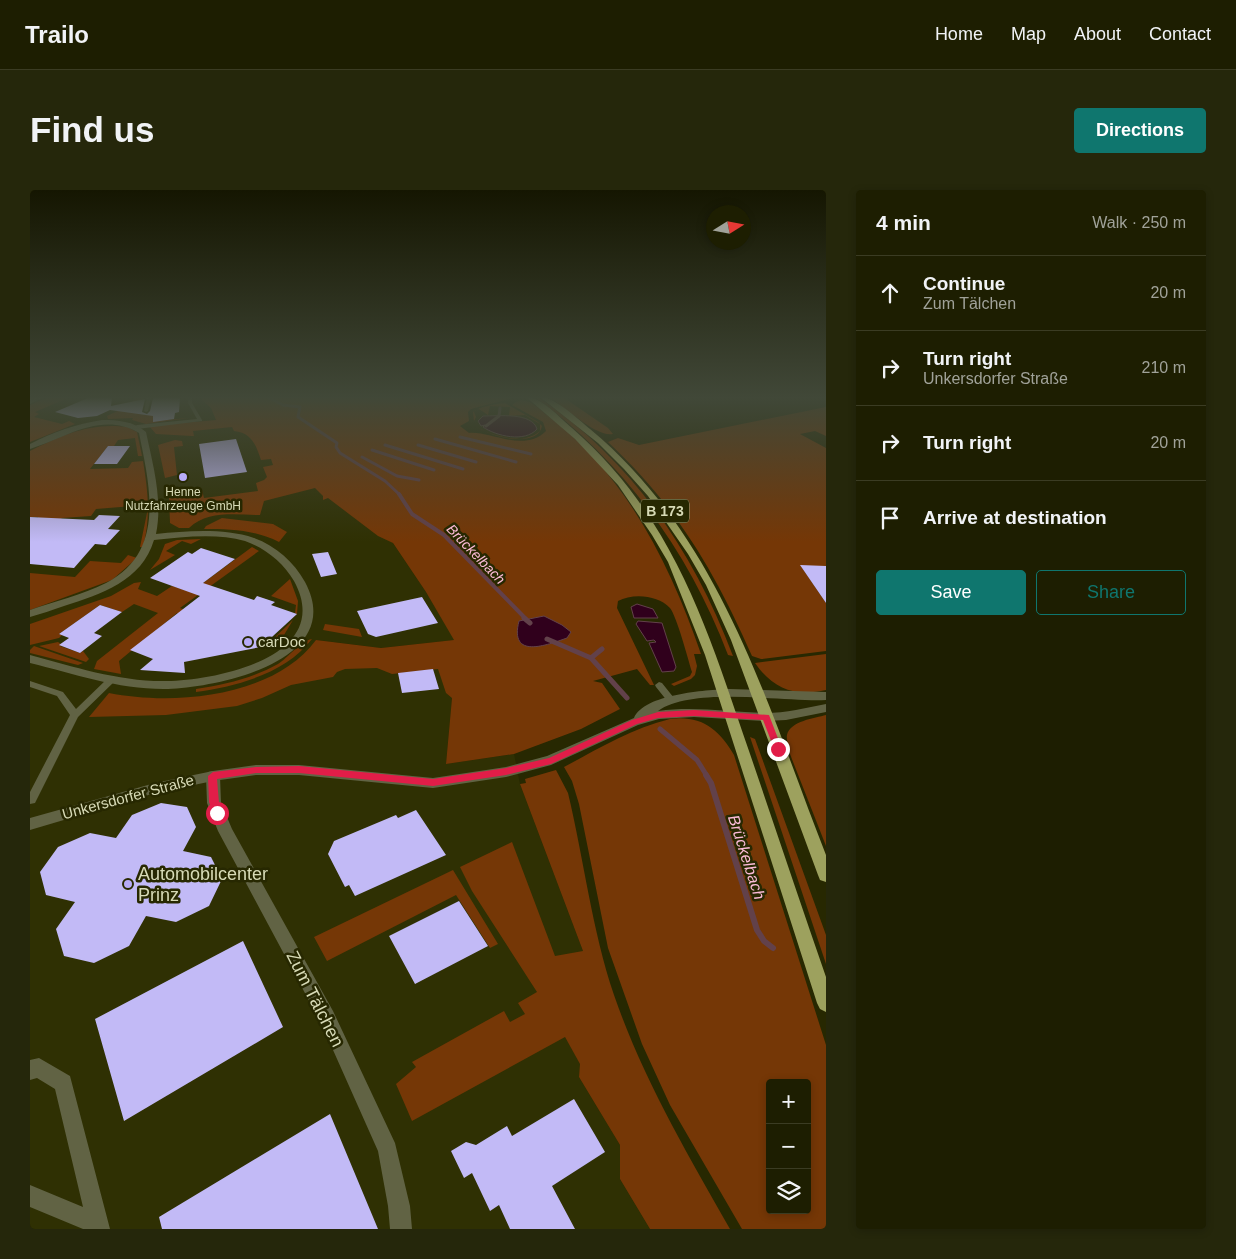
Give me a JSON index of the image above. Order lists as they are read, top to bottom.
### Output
{
  "streets": {
    "main road": ["B 173"],
    "street": ["Unkersdorfer Straße", "Zum Tälchen"]
  },
  "crossings": [
    ["B 173", "Unkersdorfer Straße"],
    ["Unkersdorfer Straße", "Zum Tälchen"]
  ],
  "water": ["Brückelbach"],
  "places": ["Henne Nutzfahrzeuge GmbH", "carDoc", "Automobilcenter Prinz"],
  "north": "right",
  "page": {
    "header": "Trailo",
    "nav": [
      "Home",
      "Map",
      "About",
      "Contact"
    ],
    "buttons": [
      "Directions",
      ["Save", "Share"]
    ],
    "title": "Find us",
    "heading": ["4 min", "Walk · 250 m"],
    "list": [
      ["Continue", "Zum Tälchen", "20 m"],
      ["Turn right", "Unkersdorfer Straße", "210 m"],
      ["Turn right", "20 m"],
      "Arrive at destination"
    ],
    "map_buttons": ["+", "−"]
  }
}
